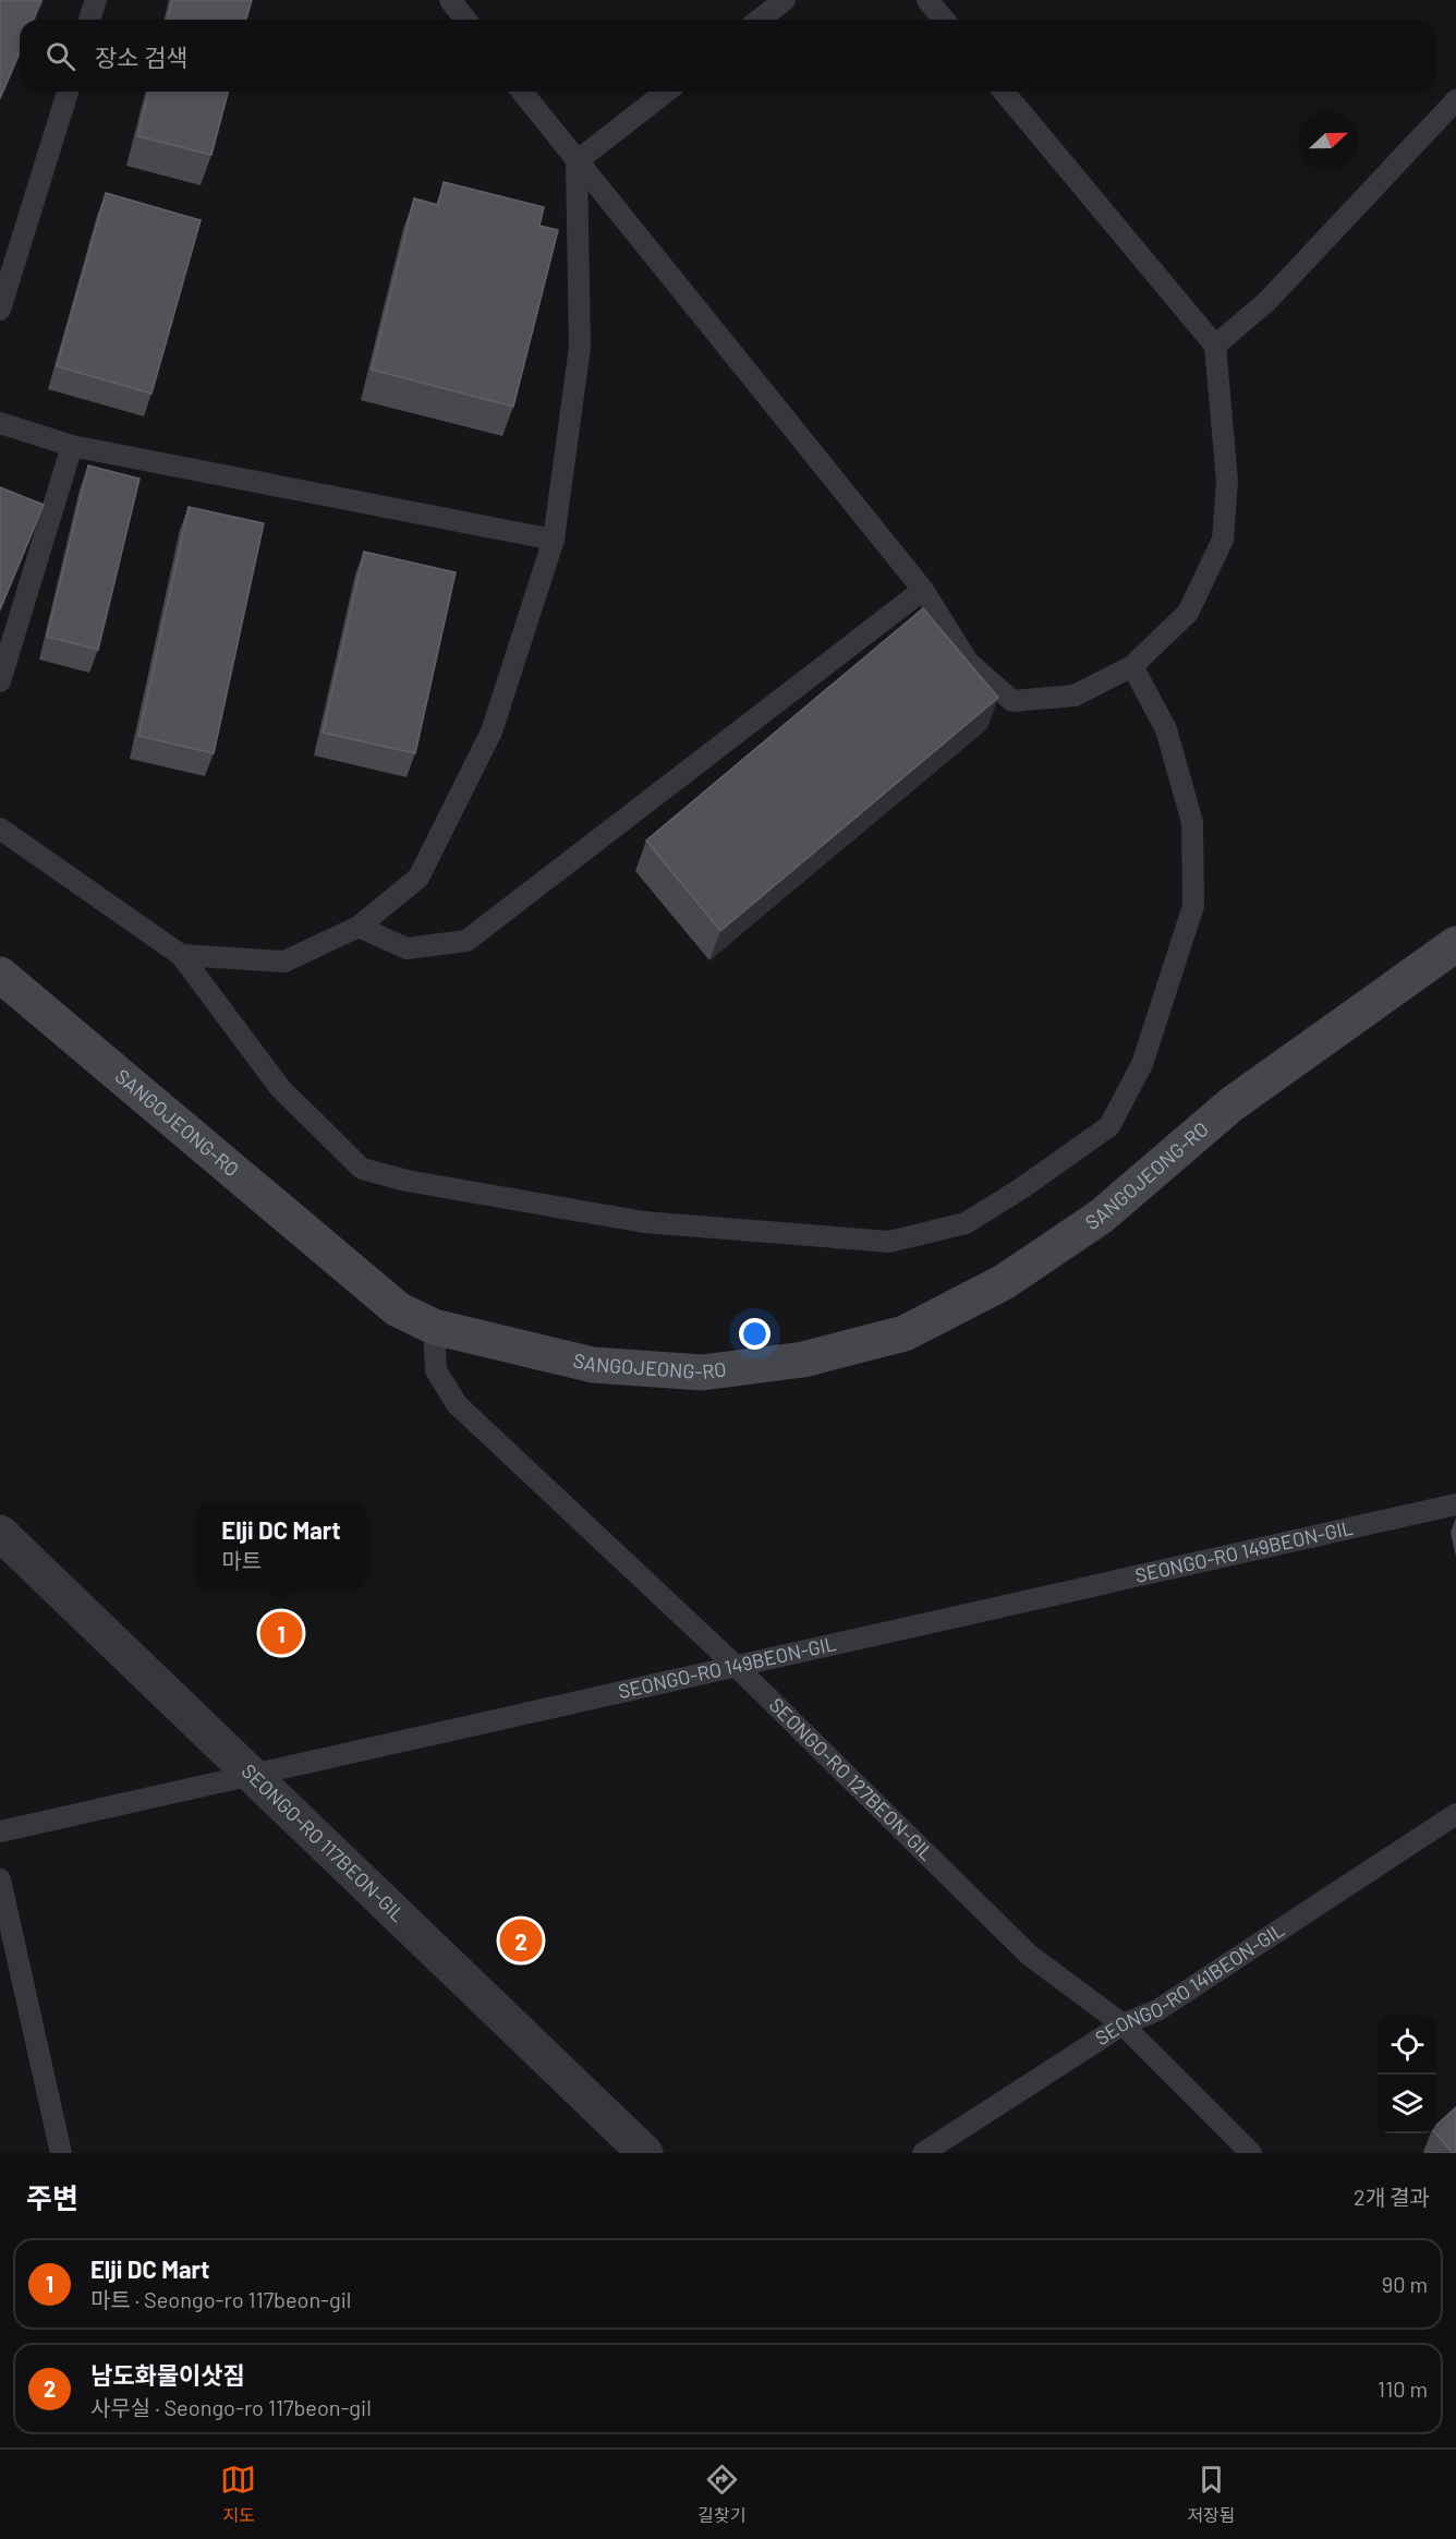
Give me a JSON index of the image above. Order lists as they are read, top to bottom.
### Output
{
  "streets": {
    "street": ["SANGOJEONG-RO", "SEONGO-RO 117BEON-GIL"],
    "lane": ["SEONGO-RO 149BEON-GIL", "SEONGO-RO 127BEON-GIL", "SEONGO-RO 141BEON-GIL"]
  },
  "crossings": [
    ["SANGOJEONG-RO", "SEONGO-RO 127BEON-GIL"],
    ["SEONGO-RO 149BEON-GIL", "SEONGO-RO 127BEON-GIL"],
    ["SEONGO-RO 149BEON-GIL", "SEONGO-RO 117BEON-GIL"],
    ["SEONGO-RO 127BEON-GIL", "SEONGO-RO 141BEON-GIL"]
  ],
  "north": "right",
  "page": {
    "search": "장소 검색",
    "popup": ["Elji DC Mart", "마트"],
    "pins": ["1", "2"],
    "heading": ["주변", "2개 결과"],
    "list": [
      {
        "mark": "1",
        "name": "Elji DC Mart",
        "note": "마트 · Seongo-ro 117beon-gil",
        "value": "90 m"
      },
      {
        "mark": "2",
        "name": "남도화물이삿짐",
        "note": "사무실 · Seongo-ro 117beon-gil",
        "value": "110 m"
      }
    ],
    "nav": ["지도", "길찾기", "저장됨"]
  }
}
